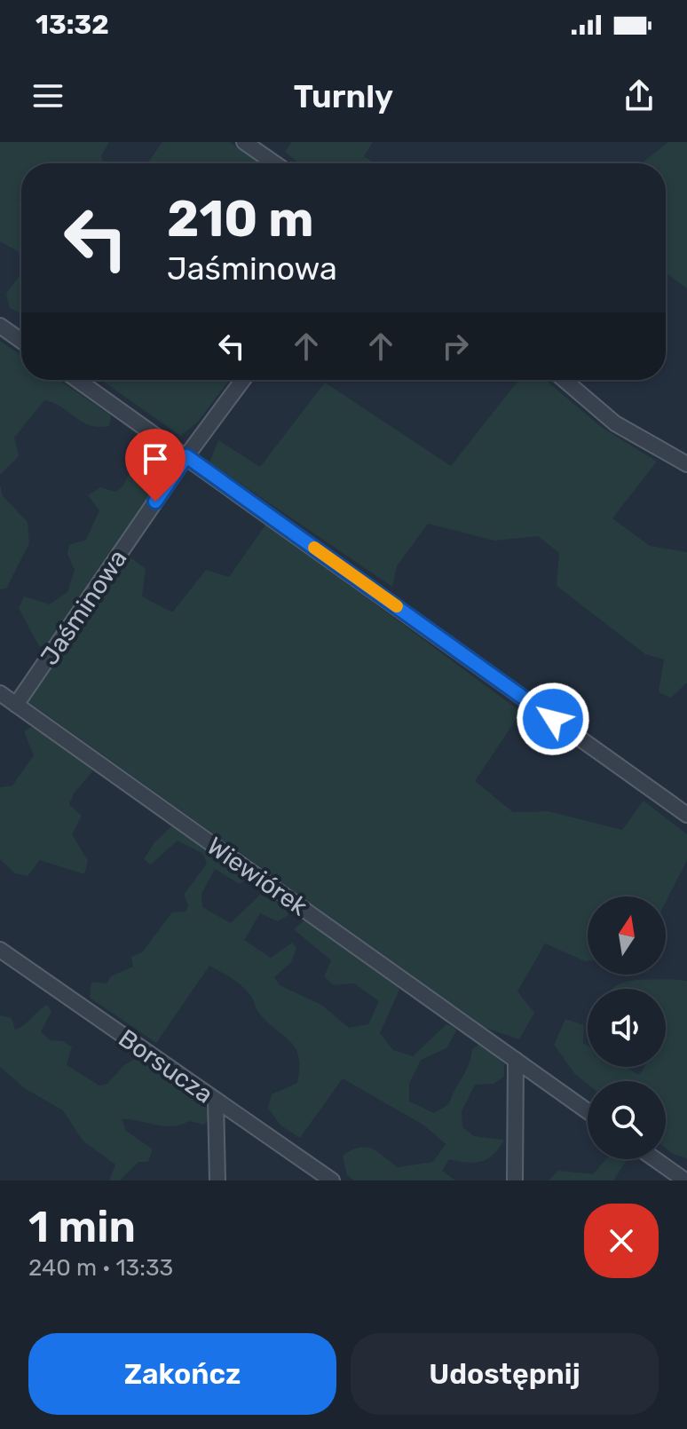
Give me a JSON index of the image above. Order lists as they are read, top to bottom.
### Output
{
  "streets": {
    "street": ["Jaśminowa", "Wiewiórek", "Borsucza"]
  },
  "crossings": [
    ["Jaśminowa", "Wiewiórek"]
  ],
  "north": "top",
  "page": {
    "status": "13:32",
    "header": "Turnly",
    "turn": ["210 m", "Jaśminowa"],
    "heading": ["1 min", "240 m · 13:33"],
    "buttons": ["Zakończ", "Udostępnij"]
  }
}
